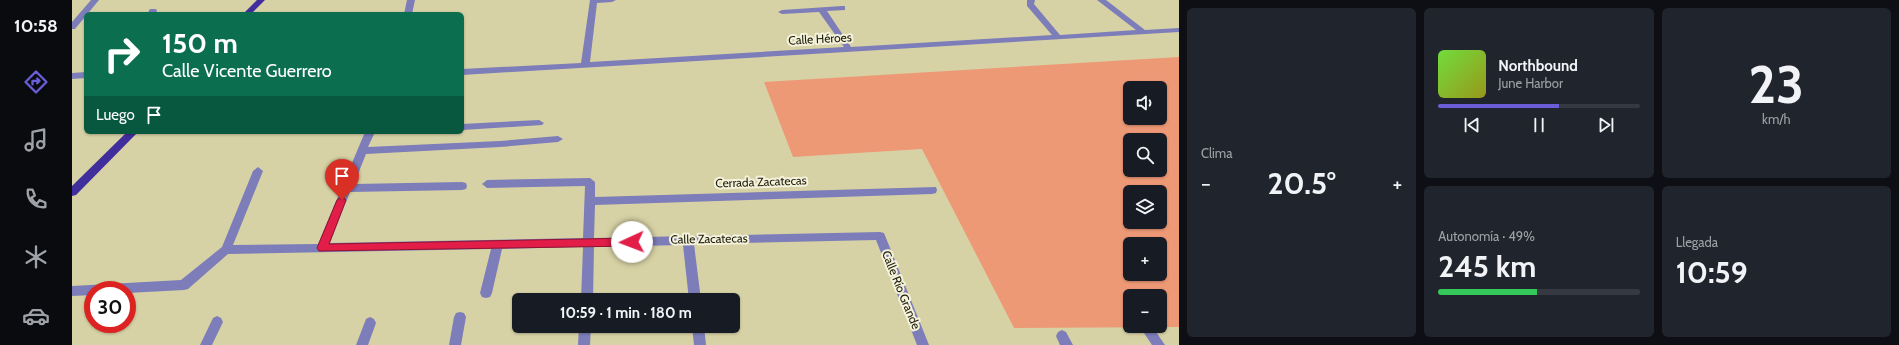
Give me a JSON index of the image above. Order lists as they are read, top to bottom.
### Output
{
  "streets": {
    "street": [
      "Calle Héroes",
      "Cerrada Zacatecas",
      "Calle Zacatecas",
      "Calle Río Grande"
    ]
  },
  "crossings": [
    ["Calle Zacatecas", "Calle Río Grande"]
  ],
  "page": {
    "tabs": "10:58",
    "tile": [
      "Clima",
      ["23", "km/h"],
      ["Autonomía · 49%", "245 km"],
      ["Llegada", "10:59"]
    ],
    "turn": ["150 m", "Calle Vicente Guerrero"],
    "song": ["Northbound", "June Harbor"],
    "map_buttons": ["+", "−"],
    "then": "Luego",
    "heat": ["−", "20.5°", "+"],
    "limit": "30",
    "trip": "10:59 · 1 min · 180 m"
  }
}
